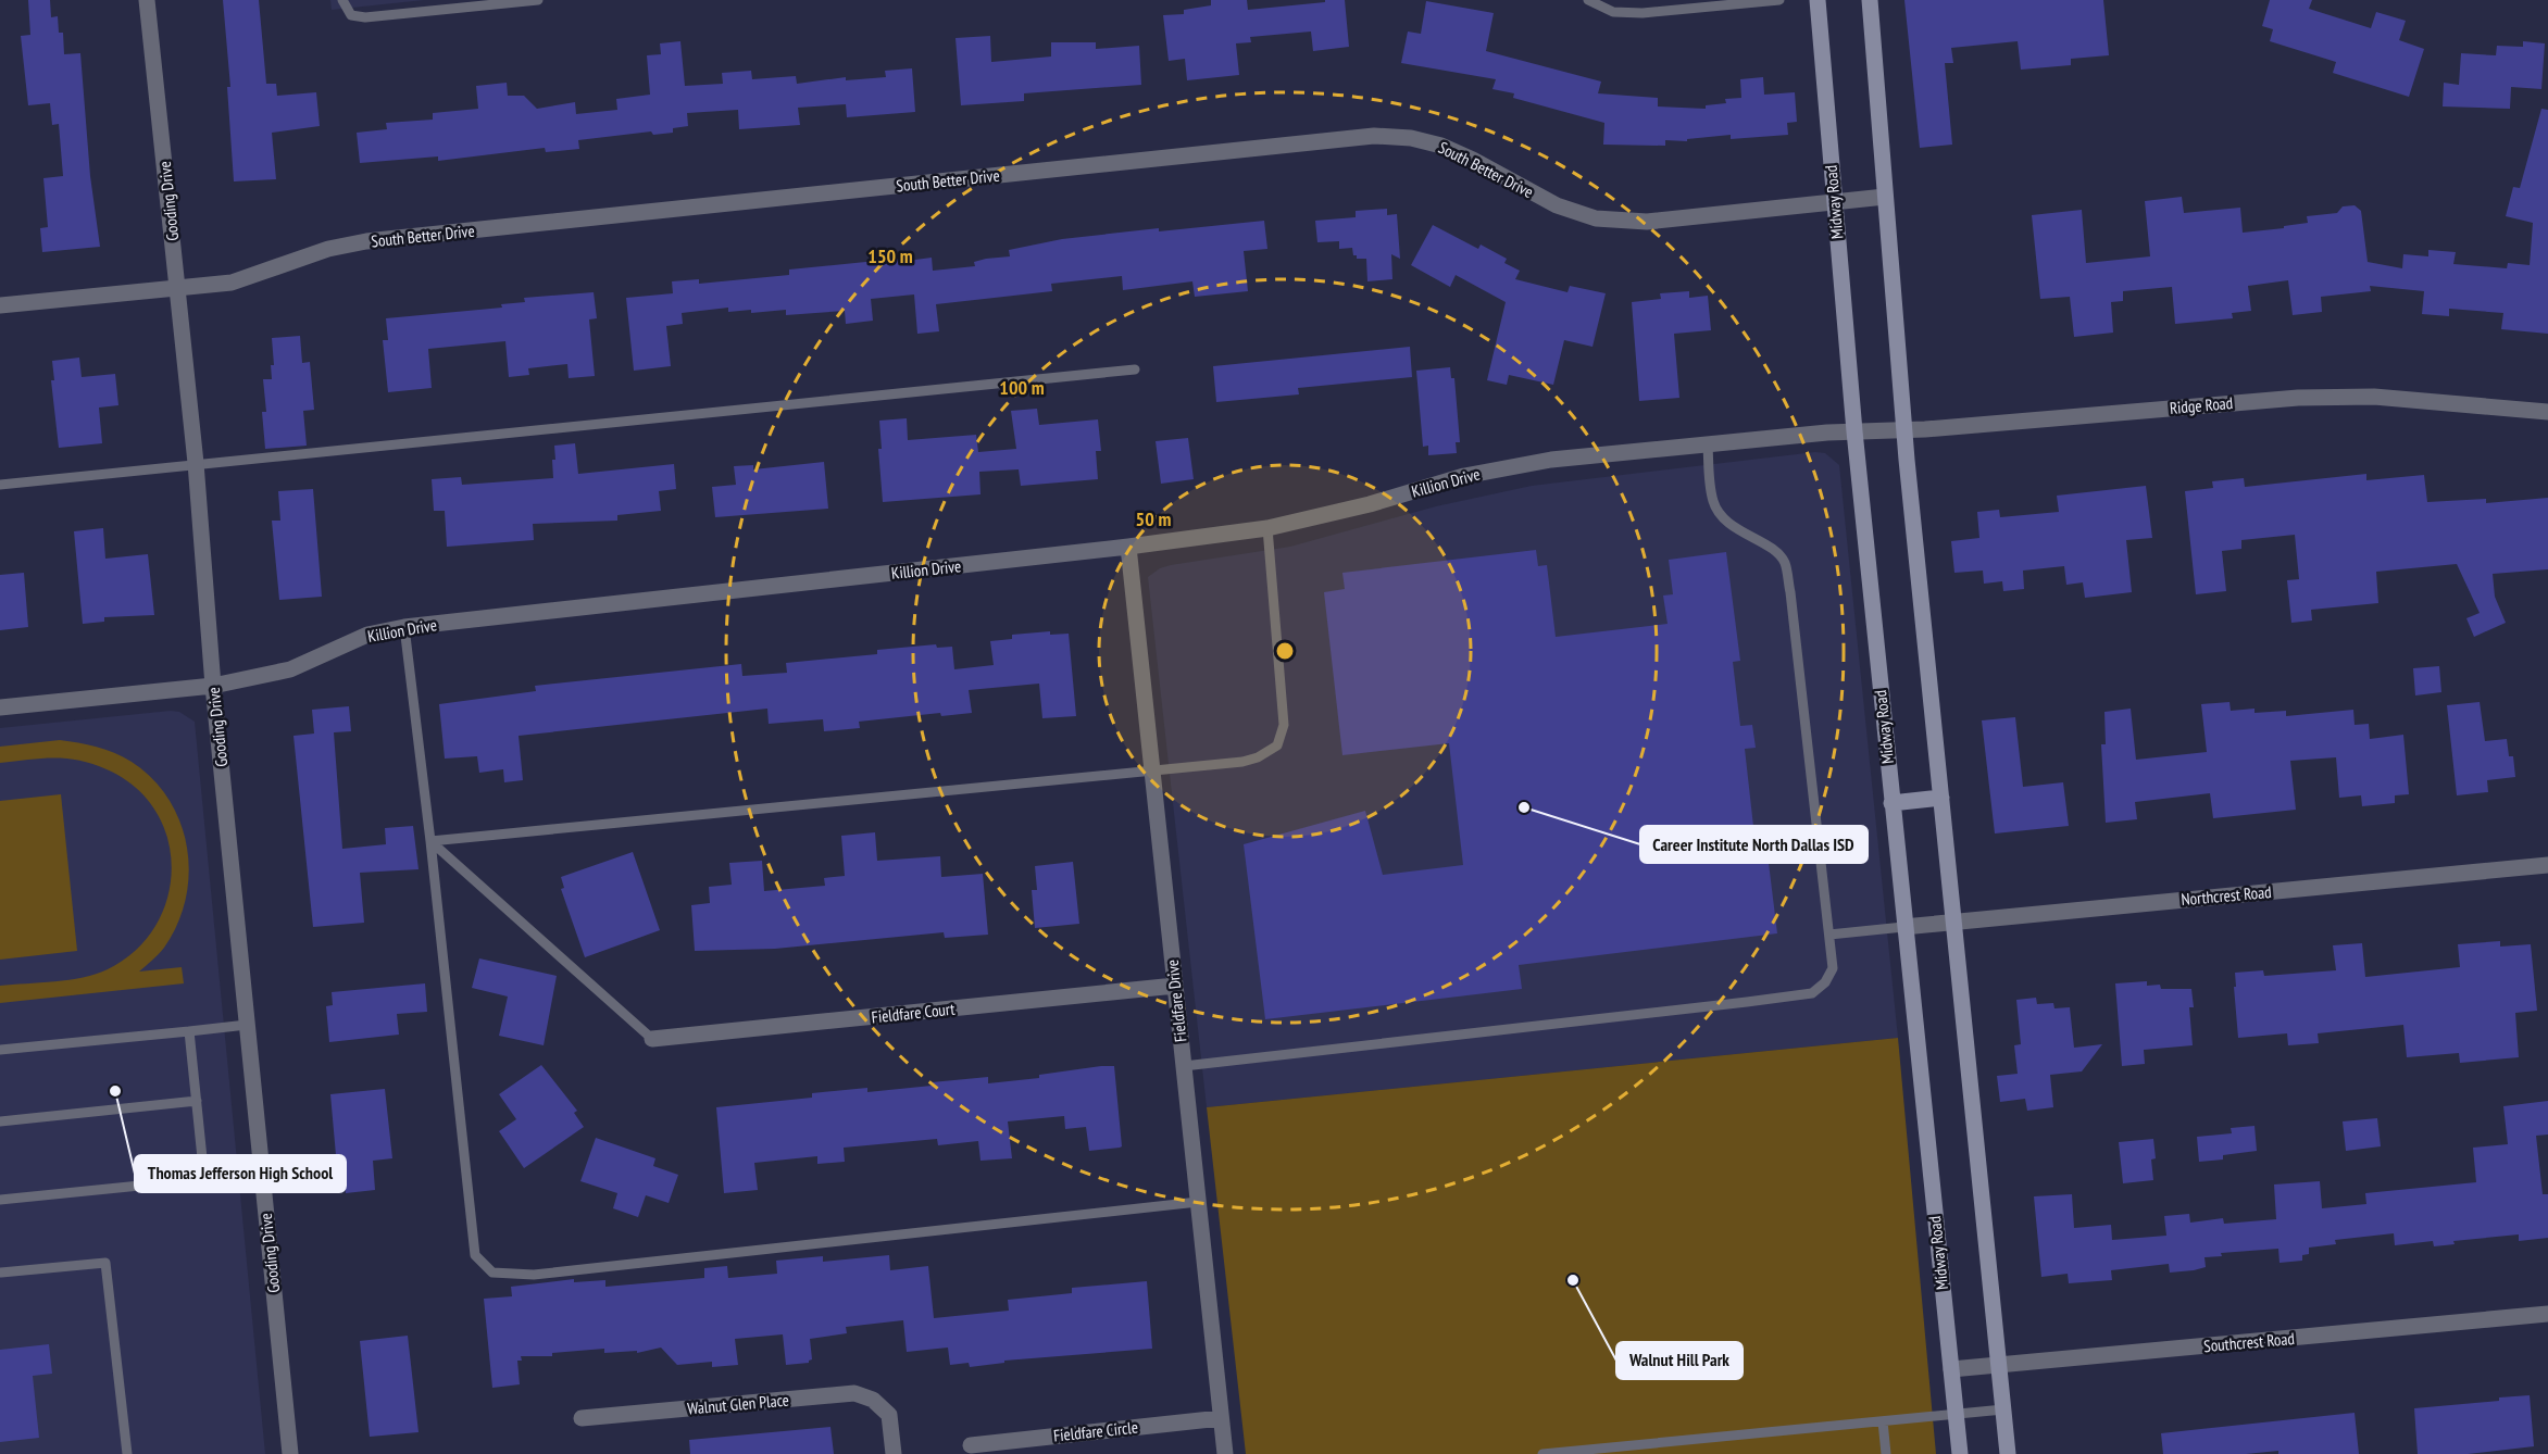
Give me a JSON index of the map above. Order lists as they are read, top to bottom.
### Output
{
  "streets": {
    "main road": ["Midway Road"],
    "street": [
      "South Better Drive",
      "Gooding Drive",
      "Ridge Road",
      "Killion Drive",
      "Northcrest Road",
      "Fieldfare Drive",
      "Fieldfare Court",
      "Southcrest Road",
      "Walnut Glen Place",
      "Fieldfare Circle"
    ]
  },
  "crossings": [
    ["South Better Drive", "Gooding Drive"],
    ["South Better Drive", "Midway Road"],
    ["Gooding Drive", "Killion Drive"],
    ["Midway Road", "Ridge Road"],
    ["Midway Road", "Killion Drive"],
    ["Midway Road", "Northcrest Road"],
    ["Midway Road", "Southcrest Road"],
    ["Ridge Road", "Killion Drive"],
    ["Killion Drive", "Fieldfare Drive"],
    ["Fieldfare Drive", "Fieldfare Court"],
    ["Fieldfare Drive", "Fieldfare Circle"]
  ],
  "places": ["Career Institute North Dallas ISD", "Thomas Jefferson High School", "Walnut Hill Park"],
  "rings": ["150 m", "100 m", "50 m"]
}
